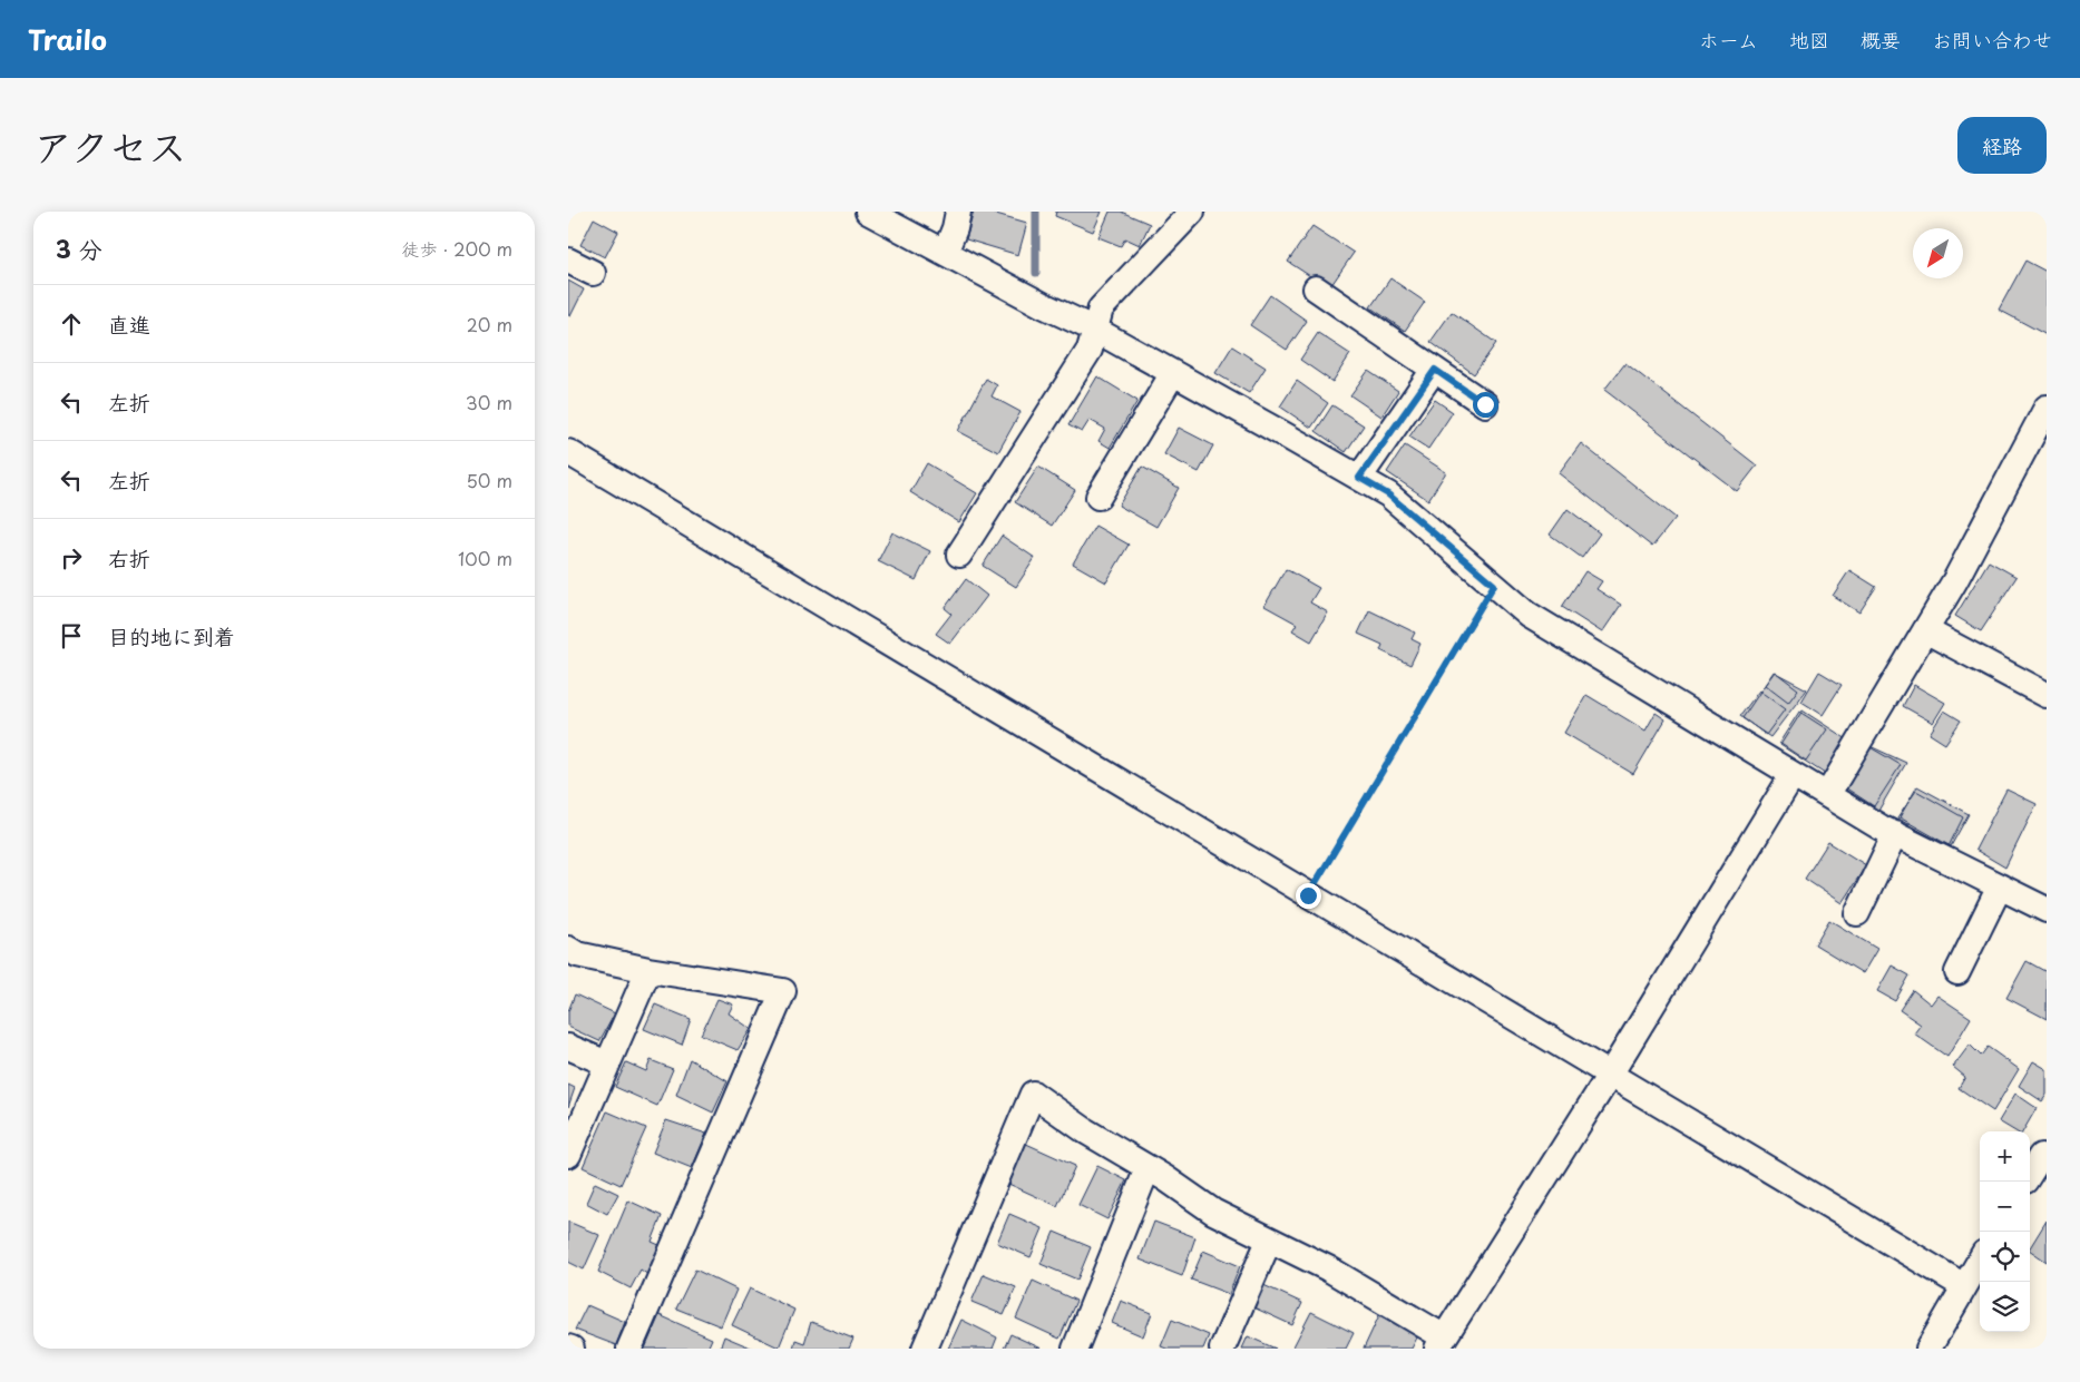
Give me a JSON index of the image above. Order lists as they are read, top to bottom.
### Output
{
  "north": "bottom left",
  "page": {
    "header": "Trailo",
    "nav": [
      "ホーム",
      "地図",
      "概要",
      "お問い合わせ"
    ],
    "title": "アクセス",
    "buttons": "経路",
    "heading": ["3 分", "徒歩 · 200 m"],
    "list": [
      ["直進", "20 m"],
      ["左折", "30 m"],
      ["左折", "50 m"],
      ["右折", "100 m"],
      "目的地に到着"
    ],
    "map_buttons": ["+", "−"]
  }
}
